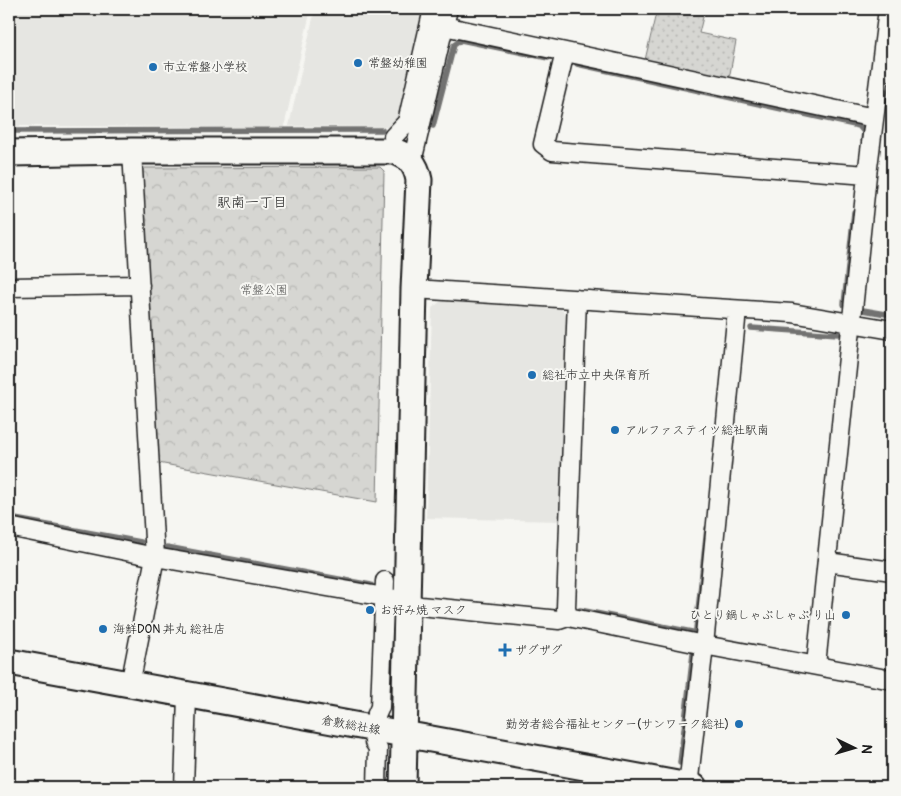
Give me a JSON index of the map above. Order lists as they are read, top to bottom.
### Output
{
  "streets": {
    "street": ["倉敷総社線"]
  },
  "districts": ["駅南一丁目"],
  "parks": ["常盤公園"],
  "places": {
    "other": [
      "常盤幼稚園",
      "市立常盤小学校",
      "総社市立中央保育所",
      "アルファステイツ総社駅南",
      "お好み焼 マスク",
      "ひとり鍋しゃぶしゃぶ り山",
      "海鮮DON 丼丸 総社店",
      "勤労者総合福祉センター(サンワーク総社)"
    ],
    "health": ["ザグザグ"]
  },
  "north": "right"
}
